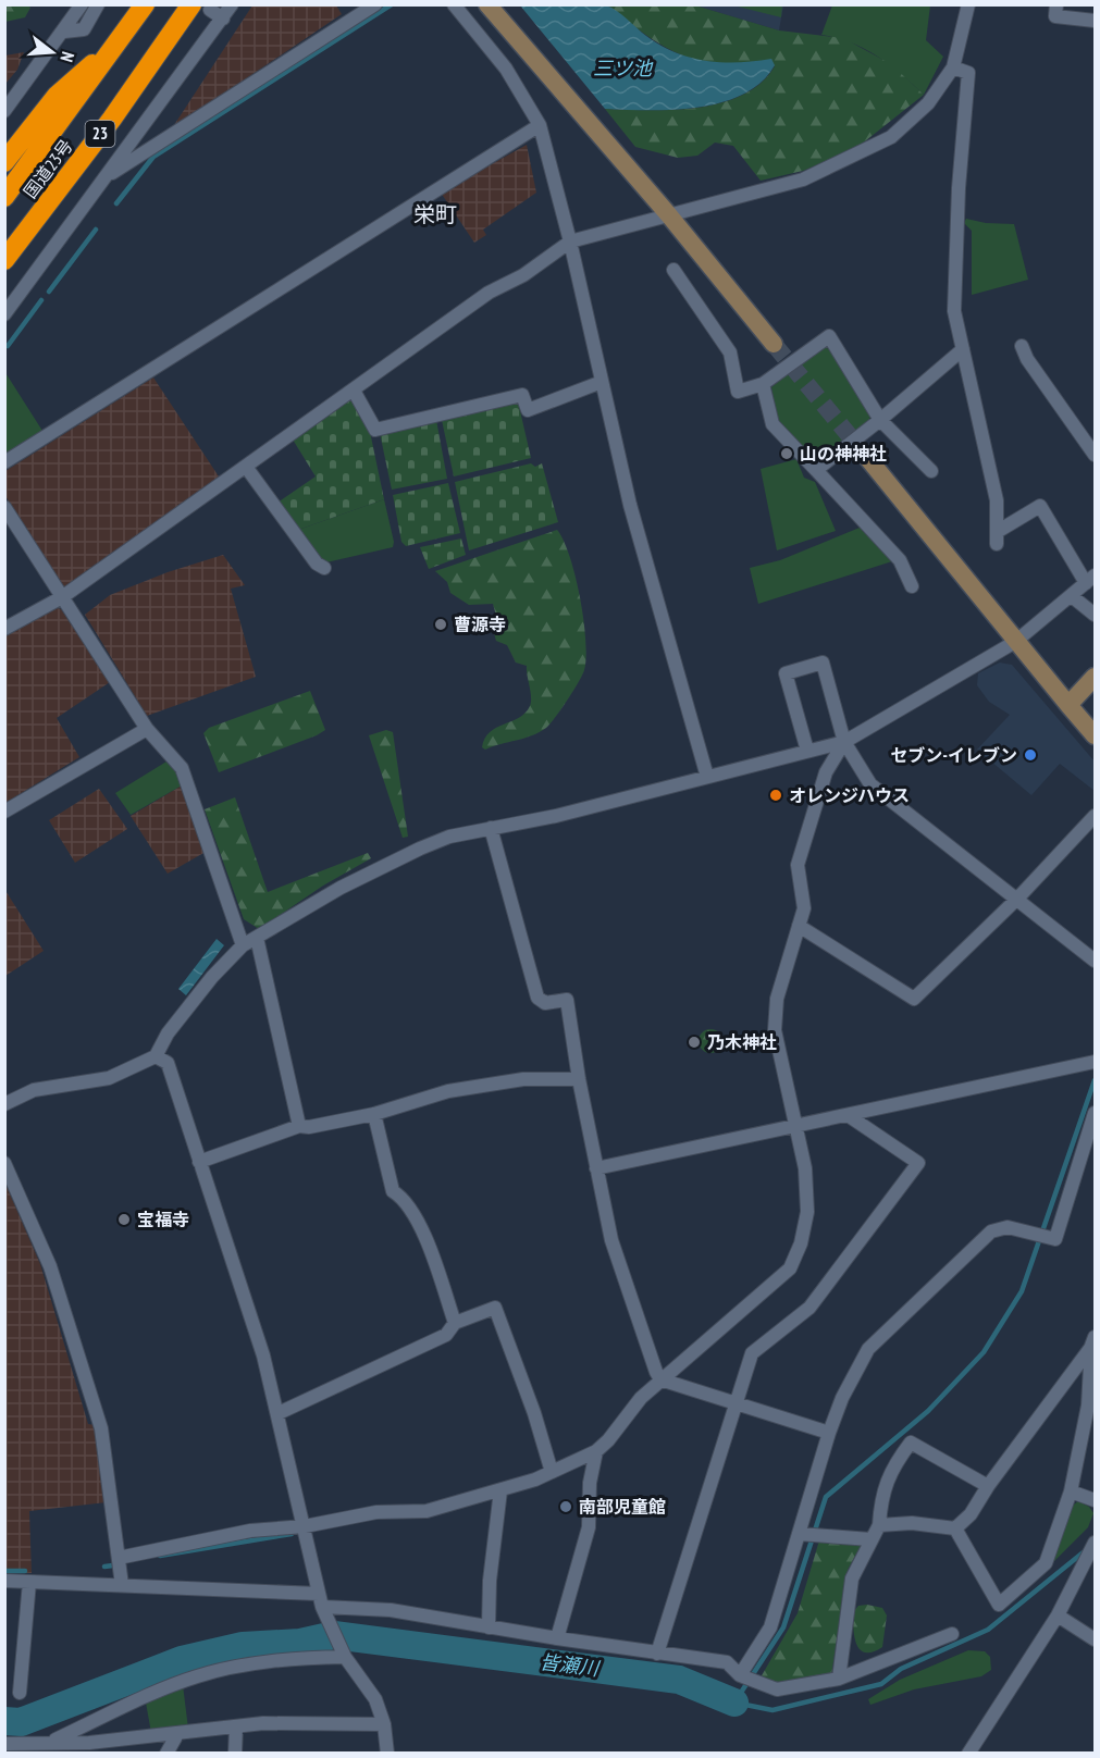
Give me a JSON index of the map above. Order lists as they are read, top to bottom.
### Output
{
  "streets": {
    "highway": ["23", "国道23号"]
  },
  "crossings": [
    ["23", "国道23号"]
  ],
  "districts": ["栄町"],
  "water": ["三ツ池", "皆瀬川"],
  "places": [
    "山の神神社",
    "曹源寺",
    "セブン-イレブン",
    "オレンジハウス",
    "乃木神社",
    "宝福寺",
    "南部児童館"
  ],
  "north": "right"
}
